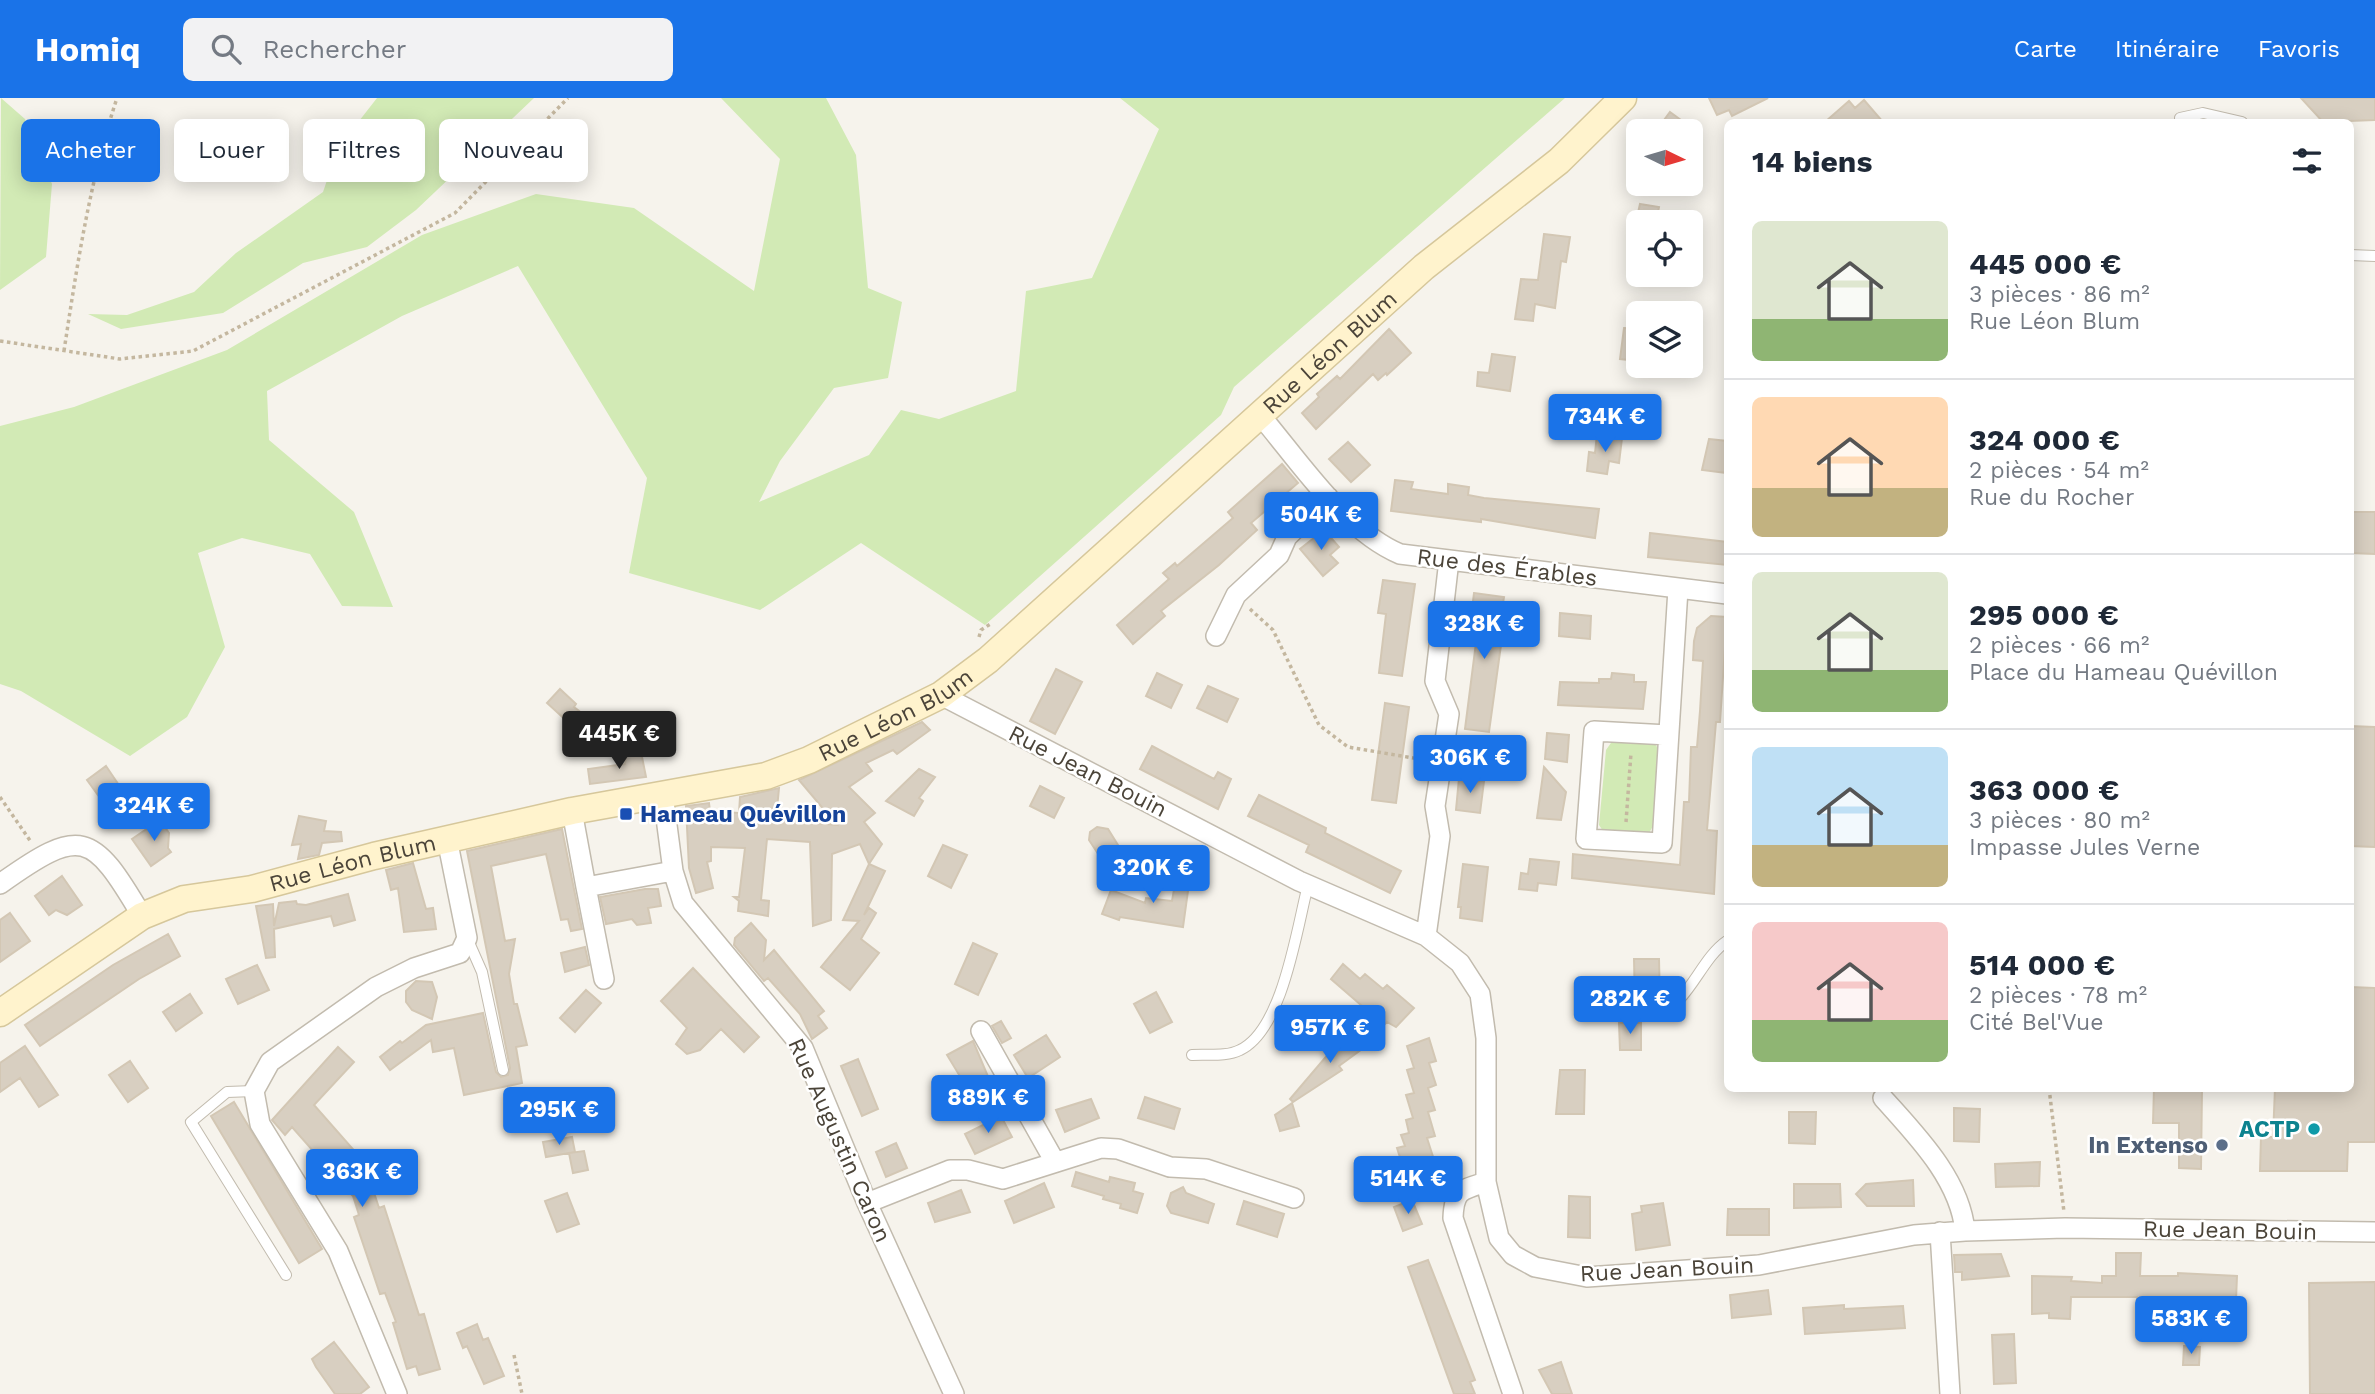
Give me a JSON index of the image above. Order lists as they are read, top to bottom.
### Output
{
  "streets": {
    "street": [
      "Rue Léon Blum",
      "Rue des Érables",
      "Rue Jean Bouin",
      "Rue Augustin Caron"
    ]
  },
  "crossings": [
    ["Rue Léon Blum", "Rue des Érables"],
    ["Rue Léon Blum", "Rue Jean Bouin"],
    ["Rue Léon Blum", "Rue Augustin Caron"]
  ],
  "places": {
    "transit": ["Hameau Quévillon"],
    "other": ["ACTP", "In Extenso"]
  },
  "north": "right",
  "page": {
    "header": "Homiq",
    "search": "Rechercher",
    "nav": ["Carte", "Itinéraire", "Favoris"],
    "chip": [
      "Acheter",
      "Louer",
      "Filtres",
      "Nouveau"
    ],
    "heading": "14 biens",
    "list": [
      {
        "name": "445 000 €",
        "note": "3 pièces · 86 m² · Rue Léon Blum"
      },
      {
        "name": "324 000 €",
        "note": "2 pièces · 54 m² · Rue du Rocher"
      },
      {
        "name": "295 000 €",
        "note": "2 pièces · 66 m² · Place du Hameau Quévillon"
      },
      {
        "name": "363 000 €",
        "note": "3 pièces · 80 m² · Impasse Jules Verne"
      },
      {
        "name": "514 000 €",
        "note": "2 pièces · 78 m² · Cité Bel'Vue"
      }
    ],
    "price": [
      "734K €",
      "504K €",
      "328K €",
      "445K €",
      "306K €",
      "324K €",
      "320K €",
      "282K €",
      "957K €",
      "889K €",
      "295K €",
      "363K €",
      "514K €",
      "583K €"
    ]
  }
}
